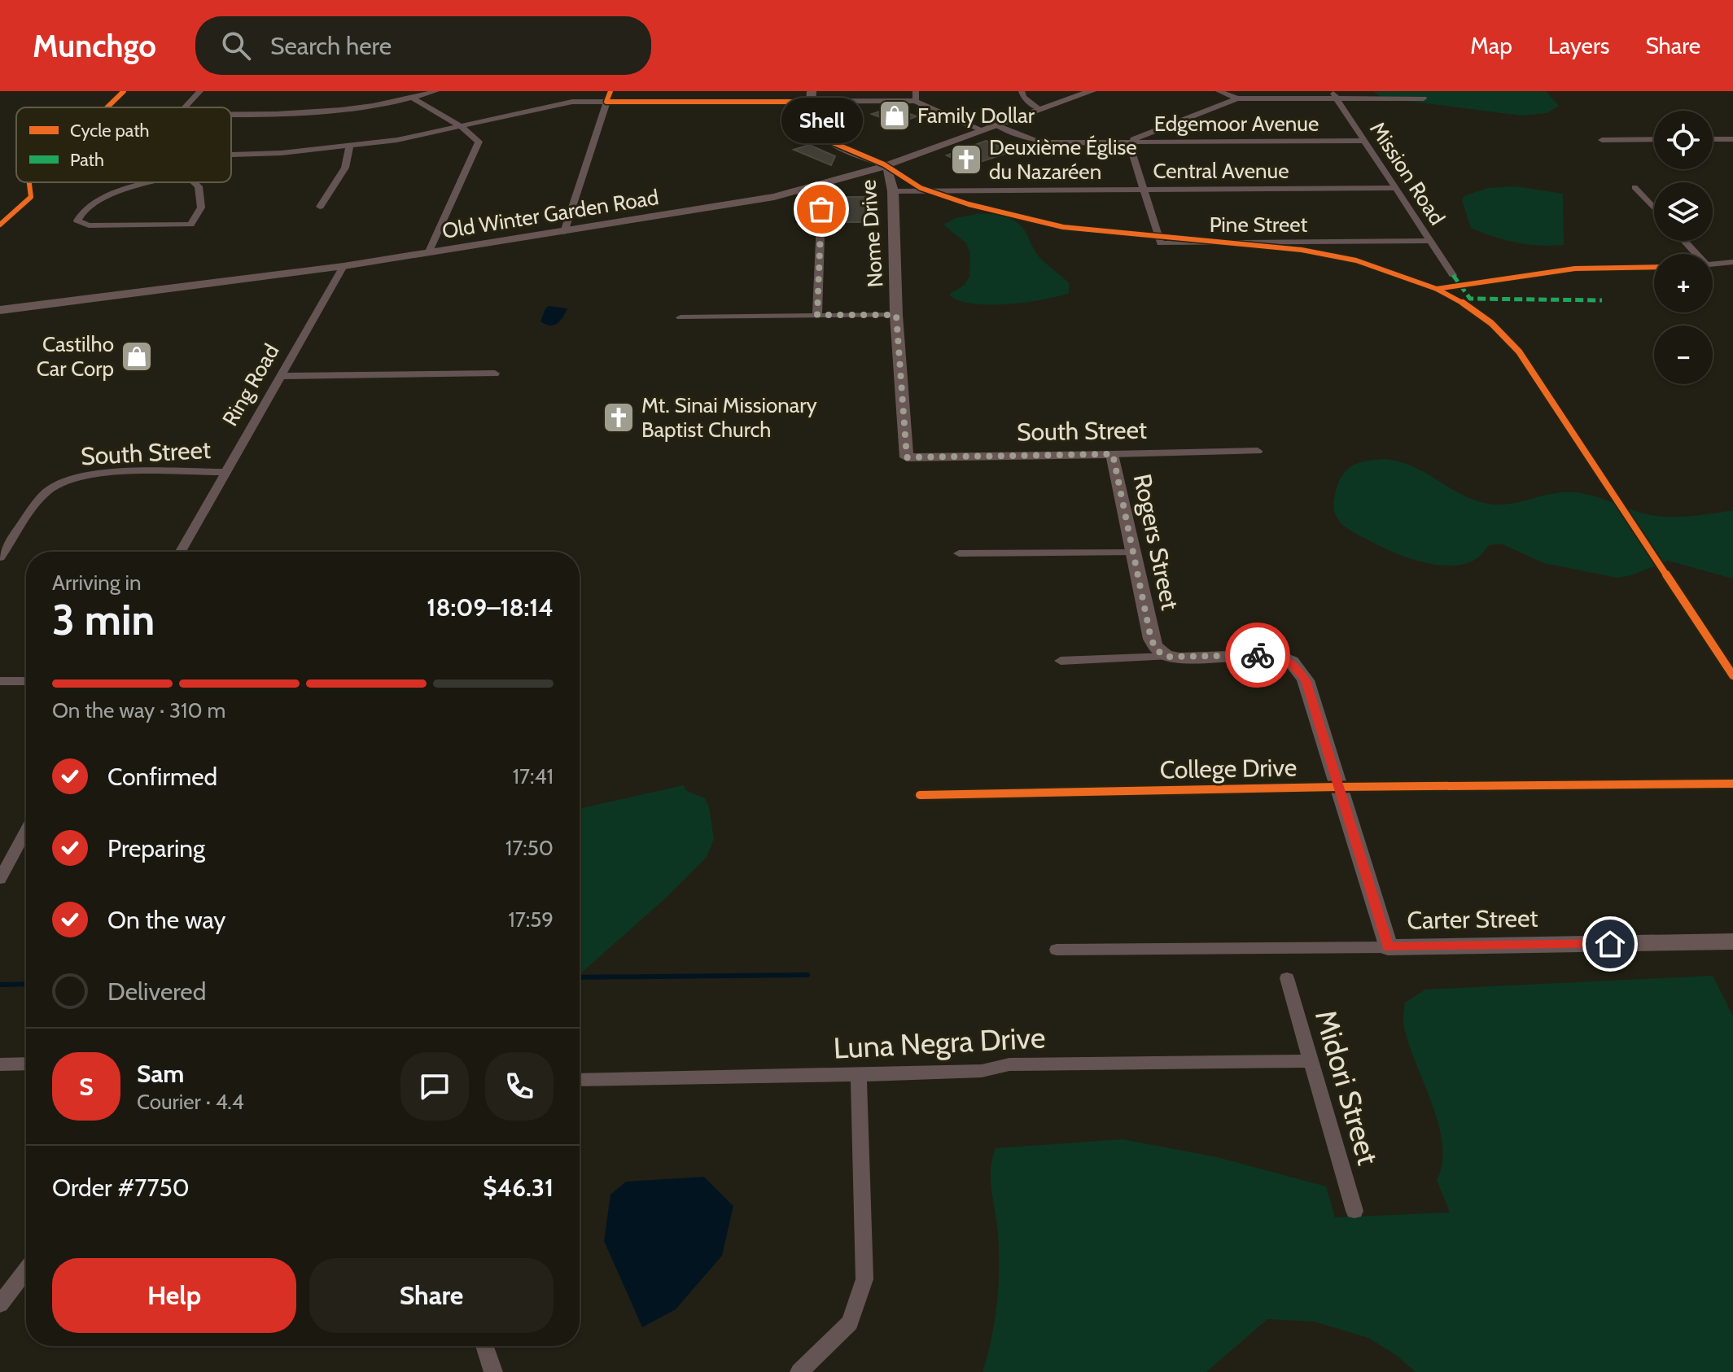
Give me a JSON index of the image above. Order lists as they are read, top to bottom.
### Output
{
  "streets": {
    "street": [
      "Edgemoor Avenue",
      "Central Avenue",
      "Mission Road",
      "Old Winter Garden Road",
      "Pine Street",
      "Nome Drive",
      "Ring Road",
      "South Street",
      "Rogers Street",
      "College Drive",
      "Carter Street",
      "Luna Negra Drive",
      "Midori Street"
    ]
  },
  "crossings": [
    ["Edgemoor Avenue", "Mission Road"],
    ["Edgemoor Avenue", "Old Winter Garden Road"],
    ["Central Avenue", "Mission Road"],
    ["Central Avenue", "Pine Street"],
    ["Central Avenue", "Nome Drive"],
    ["Mission Road", "Pine Street"],
    ["Old Winter Garden Road", "Nome Drive"],
    ["Old Winter Garden Road", "Ring Road"],
    ["Nome Drive", "South Street"],
    ["Ring Road", "South Street"],
    ["South Street", "Rogers Street"],
    ["Luna Negra Drive", "Midori Street"]
  ],
  "places": {
    "shop": ["Family Dollar", "Castilho Car Corp"],
    "church": ["Deuxième Église du Nazaréen", "Mt. Sinai Missionary Baptist Church"],
    "other": ["Shell"]
  },
  "legend": ["Cycle path", "Path"],
  "page": {
    "header": "Munchgo",
    "search": "Search here",
    "nav": ["Map", "Layers", "Share"],
    "bubble": "Shell",
    "map_buttons": ["+", "−"],
    "heading": ["3 min", "Arriving in", "18:09–18:14"],
    "panel": [
      "Sam",
      "Courier · 4.4",
      "Order #7750",
      "$46.31"
    ],
    "bar": "On the way · 310 m",
    "list": [
      ["Confirmed", "17:41"],
      ["Preparing", "17:50"],
      ["On the way", "17:59"],
      "Delivered"
    ],
    "round": "S",
    "buttons": ["Help", "Share"]
  }
}
